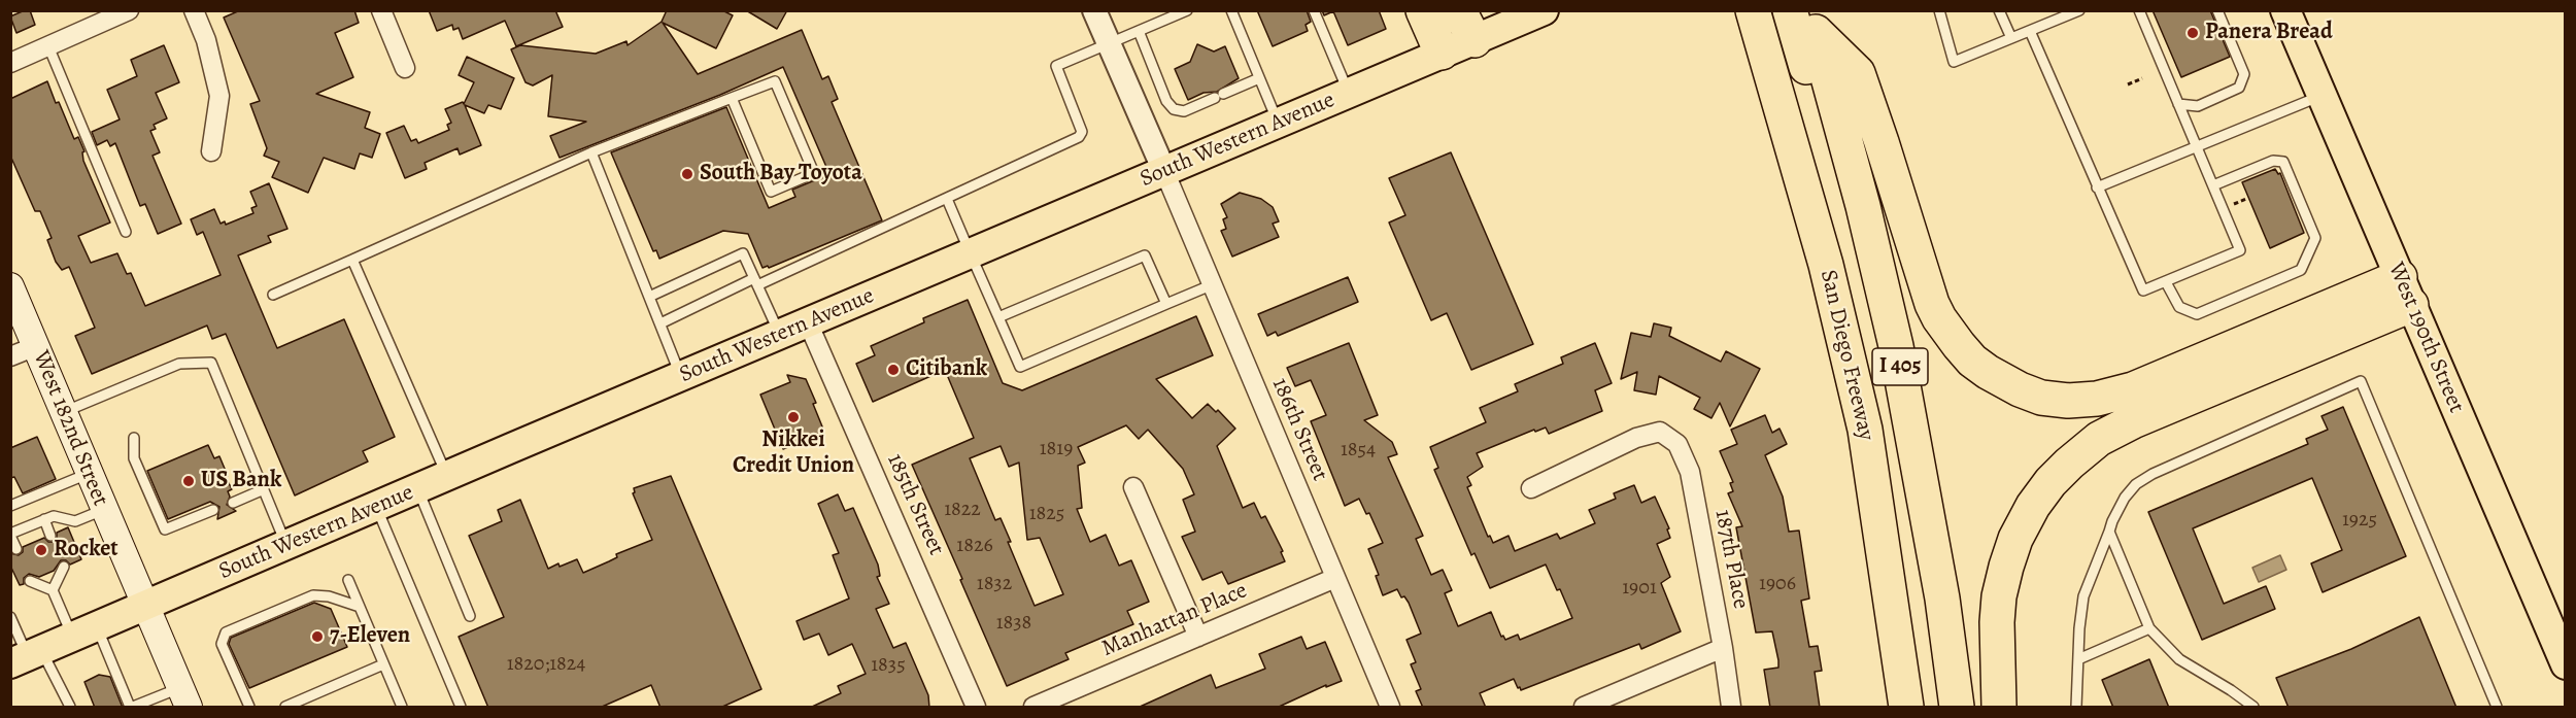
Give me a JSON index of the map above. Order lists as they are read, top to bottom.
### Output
{
  "streets": {
    "highway": ["San Diego Freeway", "I 405"],
    "main road": ["South Western Avenue", "West 190th Street", "West 182nd Street"],
    "street": [
      "186th Street",
      "185th Street",
      "187th Place",
      "Manhattan Place"
    ]
  },
  "crossings": [
    ["South Western Avenue", "West 182nd Street"],
    ["South Western Avenue", "186th Street"],
    ["South Western Avenue", "185th Street"],
    ["186th Street", "Manhattan Place"]
  ],
  "places": [
    "Panera Bread",
    "South Bay Toyota",
    "Citibank",
    "Nikkei Credit Union",
    "US Bank",
    "Rocket",
    "7-Eleven"
  ],
  "house_numbers": [
    "1819",
    "1854",
    "1822",
    "1825",
    "1925",
    "1826",
    "1832",
    "1906",
    "1901",
    "1838",
    "1820;1824",
    "1835"
  ]
}
